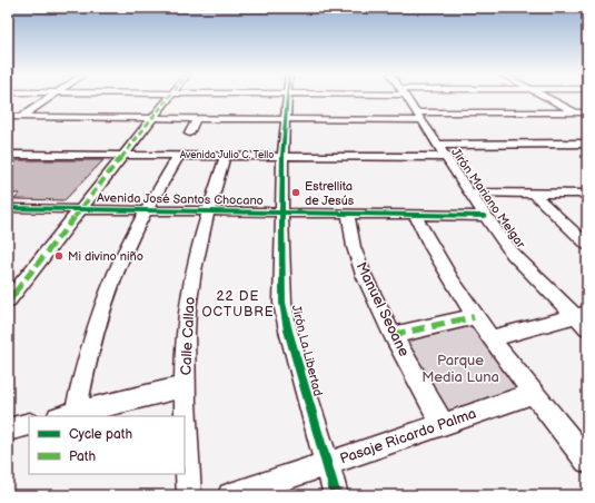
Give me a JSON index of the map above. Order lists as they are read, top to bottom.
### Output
{
  "streets": {
    "street": [
      "Avenida Julio C. Tello",
      "Jirón Mariano Melgar",
      "Avenida José Santos Chocano",
      "Manuel Seoane",
      "Calle Callao",
      "Jirón La Libertad",
      "Pasaje Ricardo Palma"
    ]
  },
  "crossings": [
    ["Avenida Julio C. Tello", "Jirón Mariano Melgar"],
    ["Avenida Julio C. Tello", "Calle Callao"],
    ["Avenida Julio C. Tello", "Jirón La Libertad"],
    ["Jirón Mariano Melgar", "Avenida José Santos Chocano"],
    ["Avenida José Santos Chocano", "Manuel Seoane"],
    ["Avenida José Santos Chocano", "Calle Callao"],
    ["Avenida José Santos Chocano", "Jirón La Libertad"],
    ["Manuel Seoane", "Pasaje Ricardo Palma"],
    ["Jirón La Libertad", "Pasaje Ricardo Palma"]
  ],
  "districts": ["22 DE OCTUBRE"],
  "parks": ["Parque Media Luna"],
  "places": ["Estrellita de Jesús", "Mi divino niño"],
  "legend": ["Cycle path", "Path"]
}
